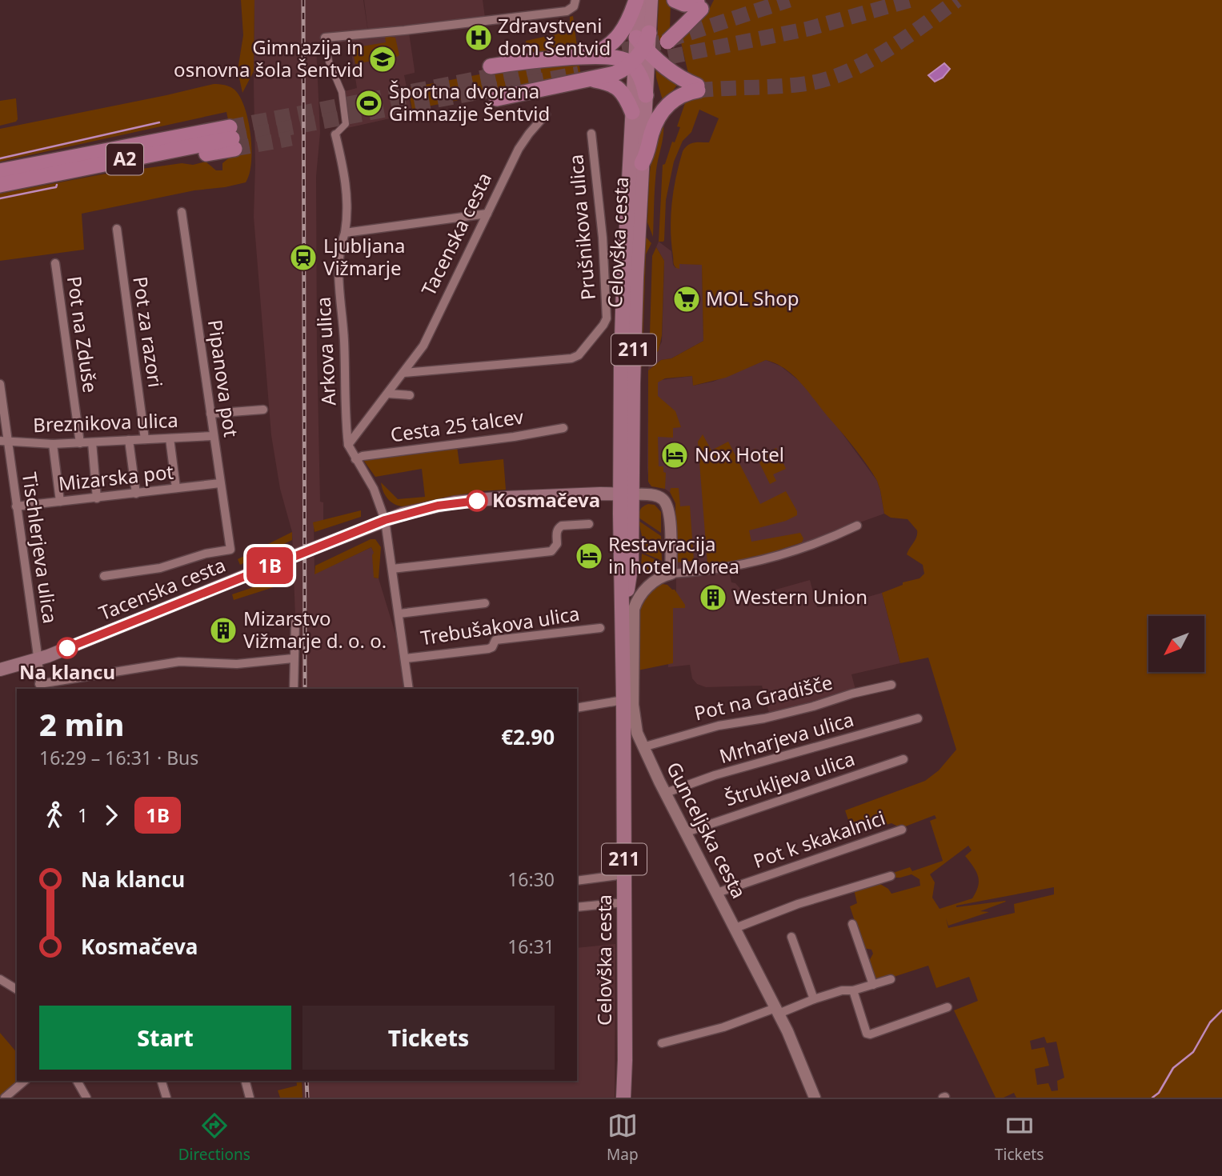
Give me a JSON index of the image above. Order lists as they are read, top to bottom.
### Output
{
  "streets": {
    "highway": ["A2"],
    "main road": ["Tacenska cesta", "Celovška cesta", "211"],
    "street": [
      "Prušnikova ulica",
      "Pot za razori",
      "Pot na Zduše",
      "Arkova ulica",
      "Pipanova pot",
      "Breznikova ulica",
      "Cesta 25 talcev",
      "Mizarska pot",
      "Tischlerjeva ulica",
      "Trebušakova ulica",
      "Pot na Gradišče",
      "Mrharjeva ulica",
      "Štrukljeva ulica",
      "Gunceljska cesta",
      "Pot k skakalnici"
    ]
  },
  "crossings": [
    ["Prušnikova ulica", "Tacenska cesta"],
    ["Tacenska cesta", "Celovška cesta"],
    ["Tacenska cesta", "Arkova ulica"],
    ["Tacenska cesta", "Tischlerjeva ulica"],
    ["Pot za razori", "Breznikova ulica"],
    ["Pot na Zduše", "Breznikova ulica"],
    ["Pipanova pot", "Breznikova ulica"],
    ["Pipanova pot", "Mizarska pot"],
    ["Breznikova ulica", "Tischlerjeva ulica"],
    ["Mizarska pot", "Tischlerjeva ulica"],
    ["Pot na Gradišče", "Gunceljska cesta"],
    ["Mrharjeva ulica", "Gunceljska cesta"],
    ["Štrukljeva ulica", "Gunceljska cesta"],
    ["Gunceljska cesta", "Pot k skakalnici"]
  ],
  "places": {
    "hospital": ["Zdravstveni dom Šentvid"],
    "school or university": ["Gimnazija in osnovna šola Šentvid"],
    "sports": ["Športna dvorana Gimnazije Šentvid"],
    "station": ["Ljubljana Vižmarje"],
    "supermarket": ["MOL Shop"],
    "hotel": ["Nox Hotel", "Restavracija in hotel Morea"],
    "other": ["Kosmačeva", "Na klancu"],
    "building": ["Western Union", "Mizarstvo Vižmarje d. o. o."]
  },
  "lines": ["bus line 1B"],
  "north": "bottom left",
  "page": {
    "on_map": "1B",
    "heading": ["2 min", "16:29 – 16:31 · Bus", "€2.90"],
    "legs": ["1", "1B"],
    "list": [
      {
        "name": "Na klancu",
        "value": "16:30"
      },
      {
        "name": "Kosmačeva",
        "value": "16:31"
      }
    ],
    "buttons": ["Start", "Tickets"],
    "tabs": ["Directions", "Map", "Tickets"]
  }
}
